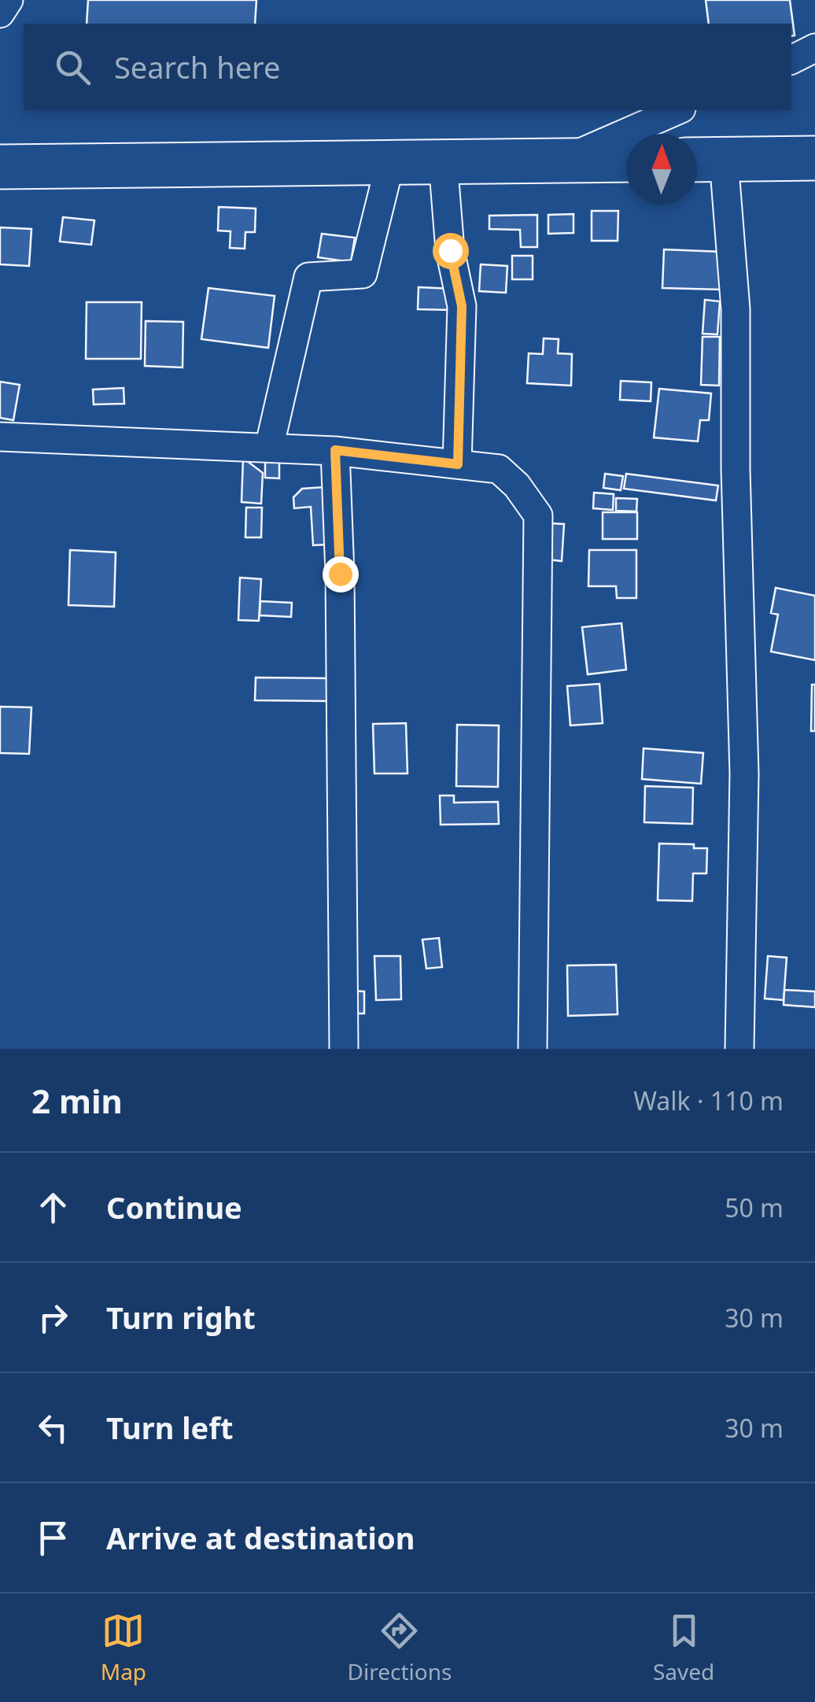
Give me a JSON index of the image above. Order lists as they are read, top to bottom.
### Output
{
  "north": "top",
  "page": {
    "search": "Search here",
    "heading": ["2 min", "Walk · 110 m"],
    "list": [
      ["Continue", "50 m"],
      ["Turn right", "30 m"],
      ["Turn left", "30 m"],
      "Arrive at destination"
    ],
    "nav": ["Map", "Directions", "Saved"]
  }
}
